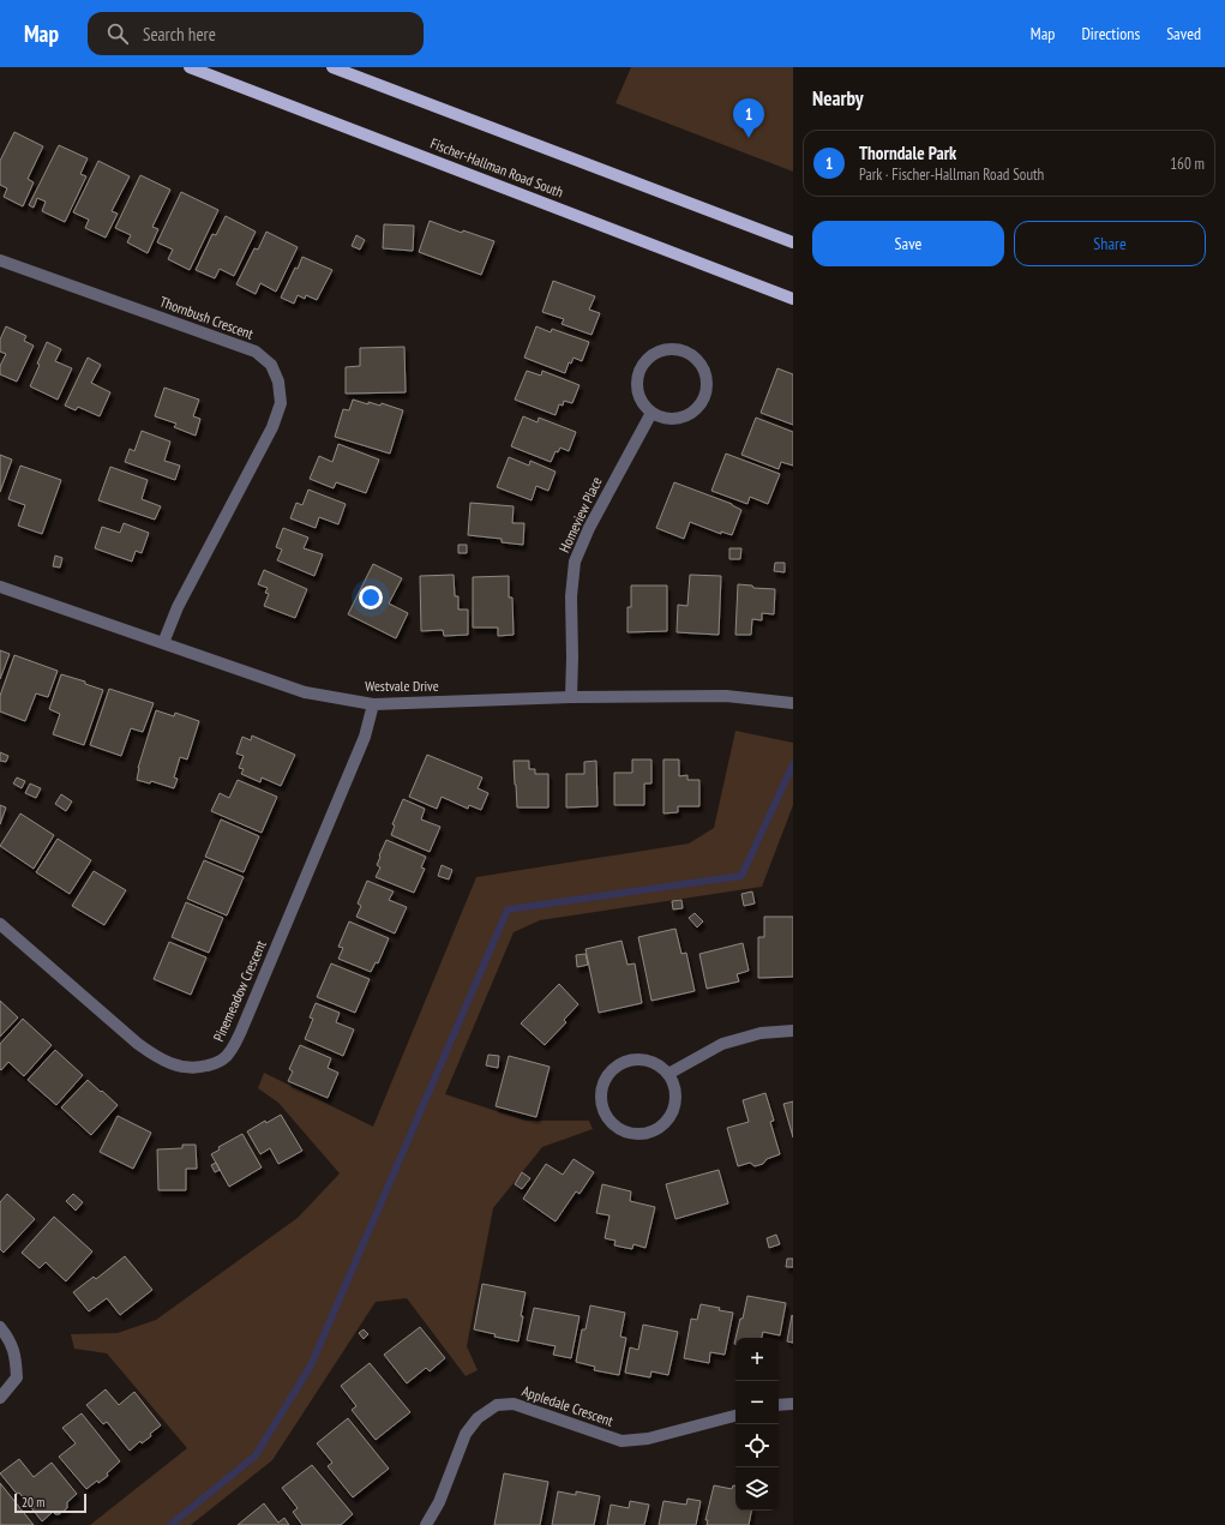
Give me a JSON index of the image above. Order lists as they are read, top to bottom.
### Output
{
  "streets": {
    "main road": ["Fischer-Hallman Road South"],
    "street": [
      "Thornbush Crescent",
      "Homeview Place",
      "Westvale Drive",
      "Pinemeadow Crescent",
      "Appledale Crescent"
    ]
  },
  "crossings": [
    ["Thornbush Crescent", "Westvale Drive"],
    ["Homeview Place", "Westvale Drive"],
    ["Westvale Drive", "Pinemeadow Crescent"]
  ],
  "scale_bar": "20 m",
  "page": {
    "header": "Map",
    "search": "Search here",
    "nav": ["Map", "Directions", "Saved"],
    "heading": "Nearby",
    "pins": "1",
    "list": [
      {
        "mark": "1",
        "name": "Thorndale Park",
        "note": "Park · Fischer-Hallman Road South",
        "value": "160 m"
      }
    ],
    "buttons": ["Save", "Share"],
    "map_buttons": ["+", "−"],
    "scale": "20 m"
  }
}
